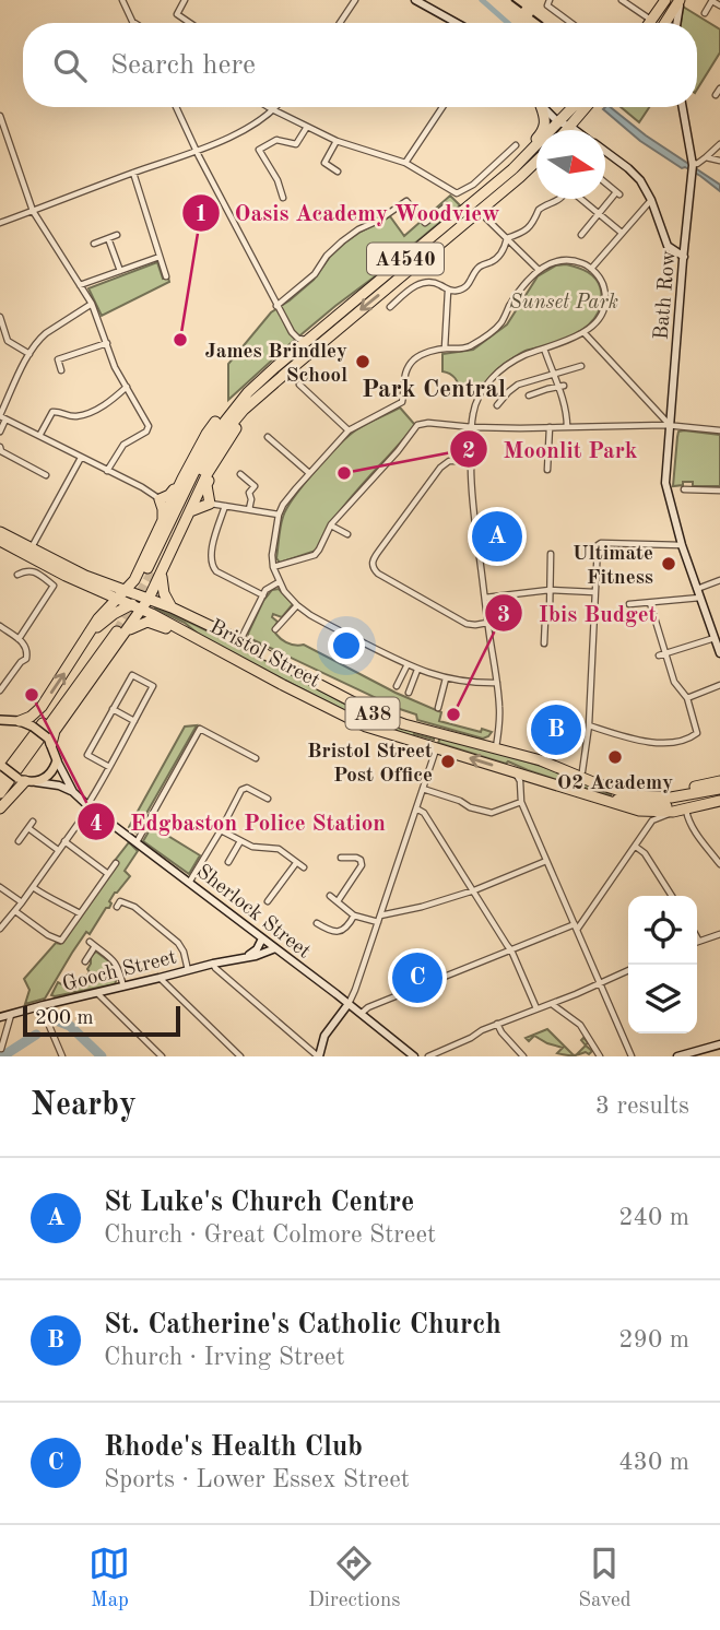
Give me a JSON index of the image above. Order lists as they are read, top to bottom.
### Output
{
  "streets": {
    "highway": ["A4540", "Bristol Street", "A38"],
    "street": ["Bath Row", "Sherlock Street", "Gooch Street"]
  },
  "crossings": [
    ["Bristol Street", "A38"],
    ["Sherlock Street", "Gooch Street"]
  ],
  "districts": ["Park Central"],
  "parks": ["Sunset Park"],
  "places": [
    "Oasis Academy Woodview",
    "James Brindley School",
    "Moonlit Park",
    "Ultimate Fitness",
    "Edgbaston Police Station",
    "Ibis Budget",
    "O2 Academy",
    "Bristol Street Post Office"
  ],
  "scale_bar": "200 m",
  "north": "right",
  "page": {
    "search": "Search here",
    "pins": ["A", "B", "C"],
    "scale": "200 m",
    "heading": ["Nearby", "3 results"],
    "list": [
      {
        "mark": "A",
        "name": "St Luke's Church Centre",
        "note": "Church · Great Colmore Street",
        "value": "240 m"
      },
      {
        "mark": "B",
        "name": "St. Catherine's Catholic Church",
        "note": "Church · Irving Street",
        "value": "290 m"
      },
      {
        "mark": "C",
        "name": "Rhode's Health Club",
        "note": "Sports · Lower Essex Street",
        "value": "430 m"
      }
    ],
    "nav": ["Map", "Directions", "Saved"]
  }
}
